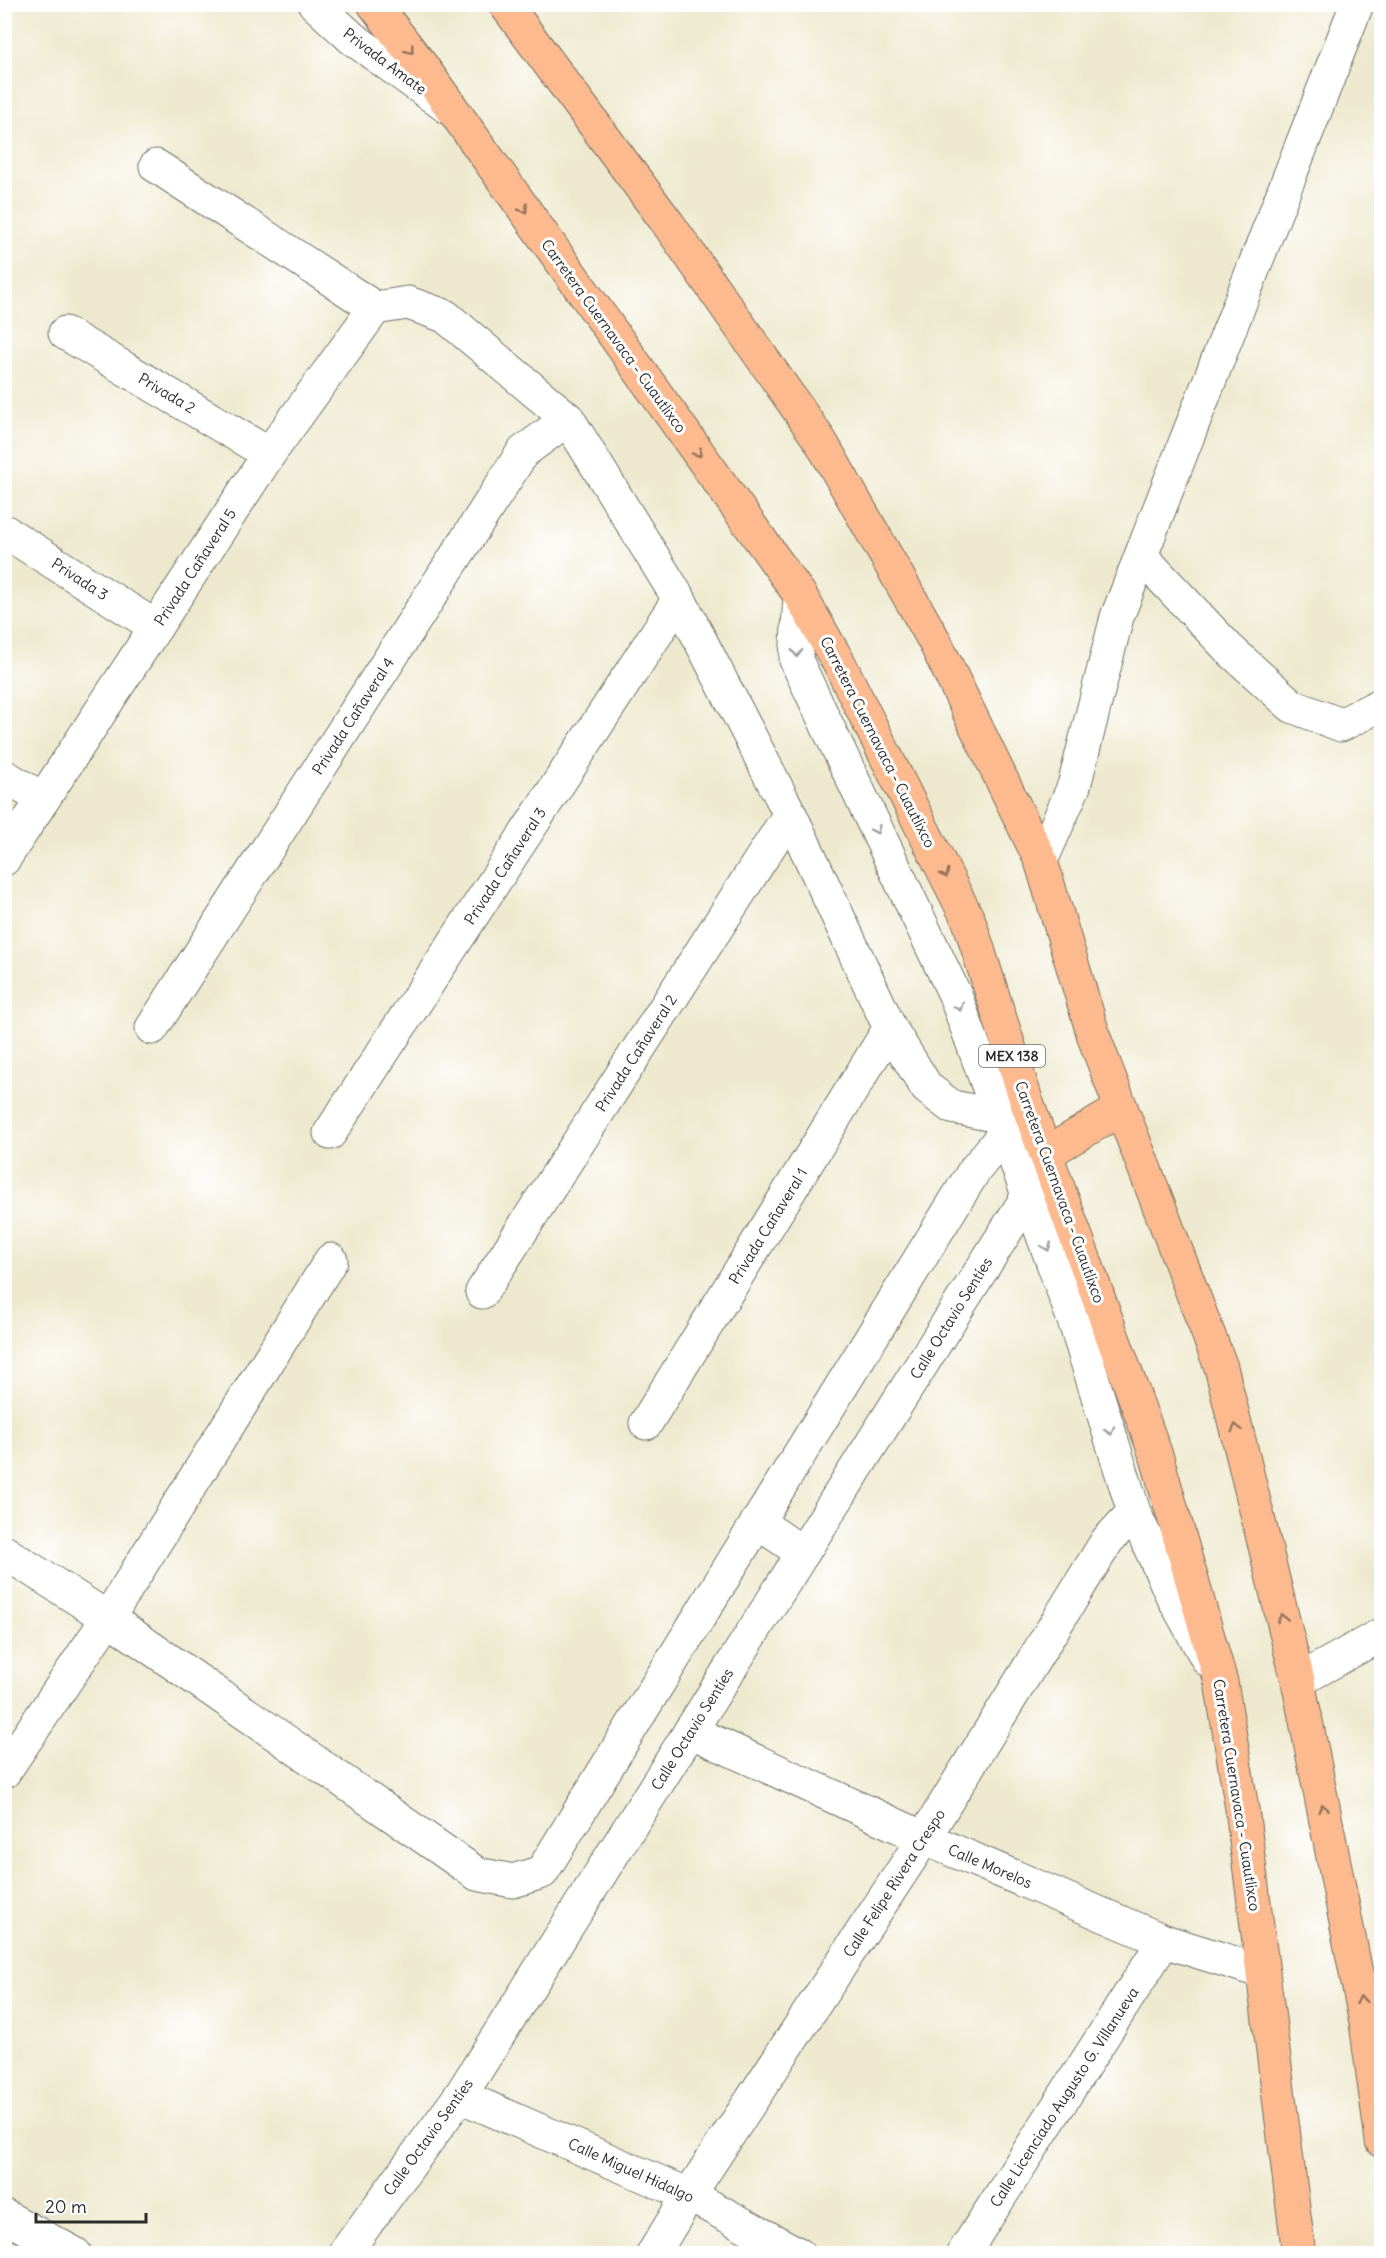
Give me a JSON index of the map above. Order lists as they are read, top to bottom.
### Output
{
  "streets": {
    "main road": ["Carretera Cuernavaca - Cuautlixco", "MEX 138"],
    "street": [
      "Privada Amate",
      "Privada 2",
      "Privada Cañaveral 5",
      "Privada 3",
      "Privada Cañaveral 4",
      "Privada Cañaveral 3",
      "Privada Cañaveral 2",
      "Privada Cañaveral 1",
      "Calle Octavio Sentíes",
      "Calle Morelos",
      "Calle Felipe Rivera Crespo",
      "Calle Licenciado Augusto G. Villanueva",
      "Calle Miguel Hidalgo"
    ]
  },
  "crossings": [
    ["Privada Amate", "Carretera Cuernavaca - Cuautlixco"],
    ["Carretera Cuernavaca - Cuautlixco", "Calle Morelos"],
    ["Privada 2", "Privada Cañaveral 5"],
    ["Privada Cañaveral 5", "Privada 3"],
    ["Calle Octavio Sentíes", "Calle Morelos"],
    ["Calle Octavio Sentíes", "Calle Miguel Hidalgo"],
    ["Calle Morelos", "Calle Felipe Rivera Crespo"],
    ["Calle Morelos", "Calle Licenciado Augusto G. Villanueva"],
    ["Calle Felipe Rivera Crespo", "Calle Miguel Hidalgo"]
  ],
  "scale_bar": "20 m"
}
